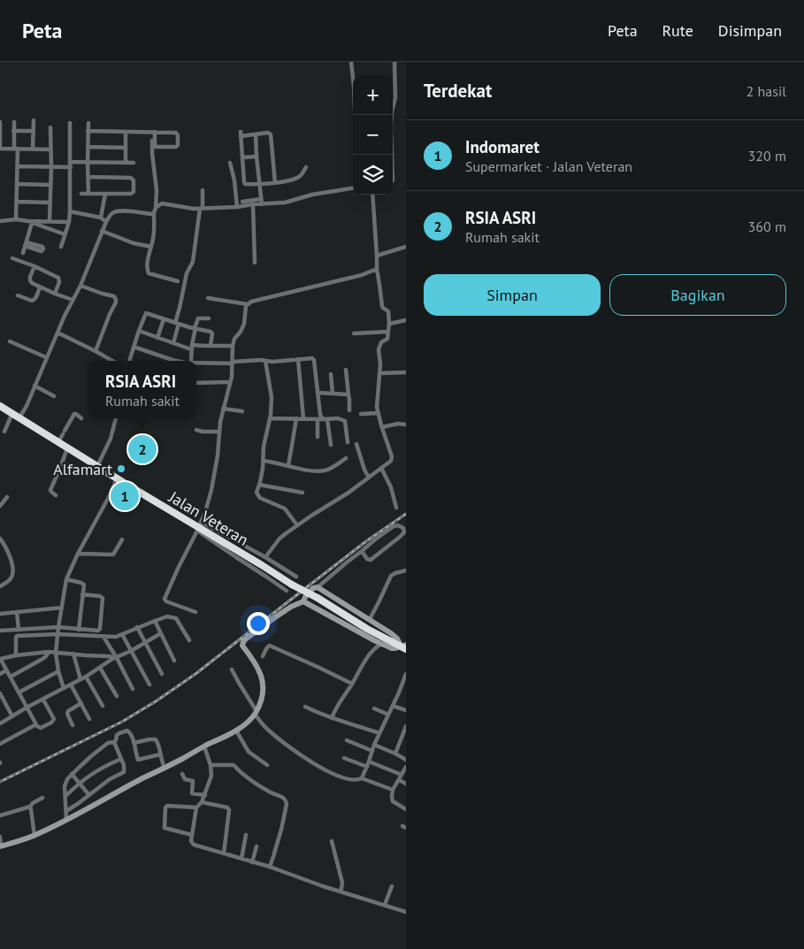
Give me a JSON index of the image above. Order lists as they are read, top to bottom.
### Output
{
  "streets": {
    "highway": ["Jalan Veteran"]
  },
  "places": ["Alfamart"],
  "page": {
    "header": "Peta",
    "nav": ["Peta", "Rute", "Disimpan"],
    "heading": ["Terdekat", "2 hasil"],
    "map_buttons": ["+", "−"],
    "list": [
      {
        "mark": "1",
        "name": "Indomaret",
        "note": "Supermarket · Jalan Veteran",
        "value": "320 m"
      },
      {
        "mark": "2",
        "name": "RSIA ASRI",
        "note": "Rumah sakit",
        "value": "360 m"
      }
    ],
    "buttons": ["Simpan", "Bagikan"],
    "popup": ["RSIA ASRI", "Rumah sakit"],
    "pins": ["2", "1"]
  }
}
